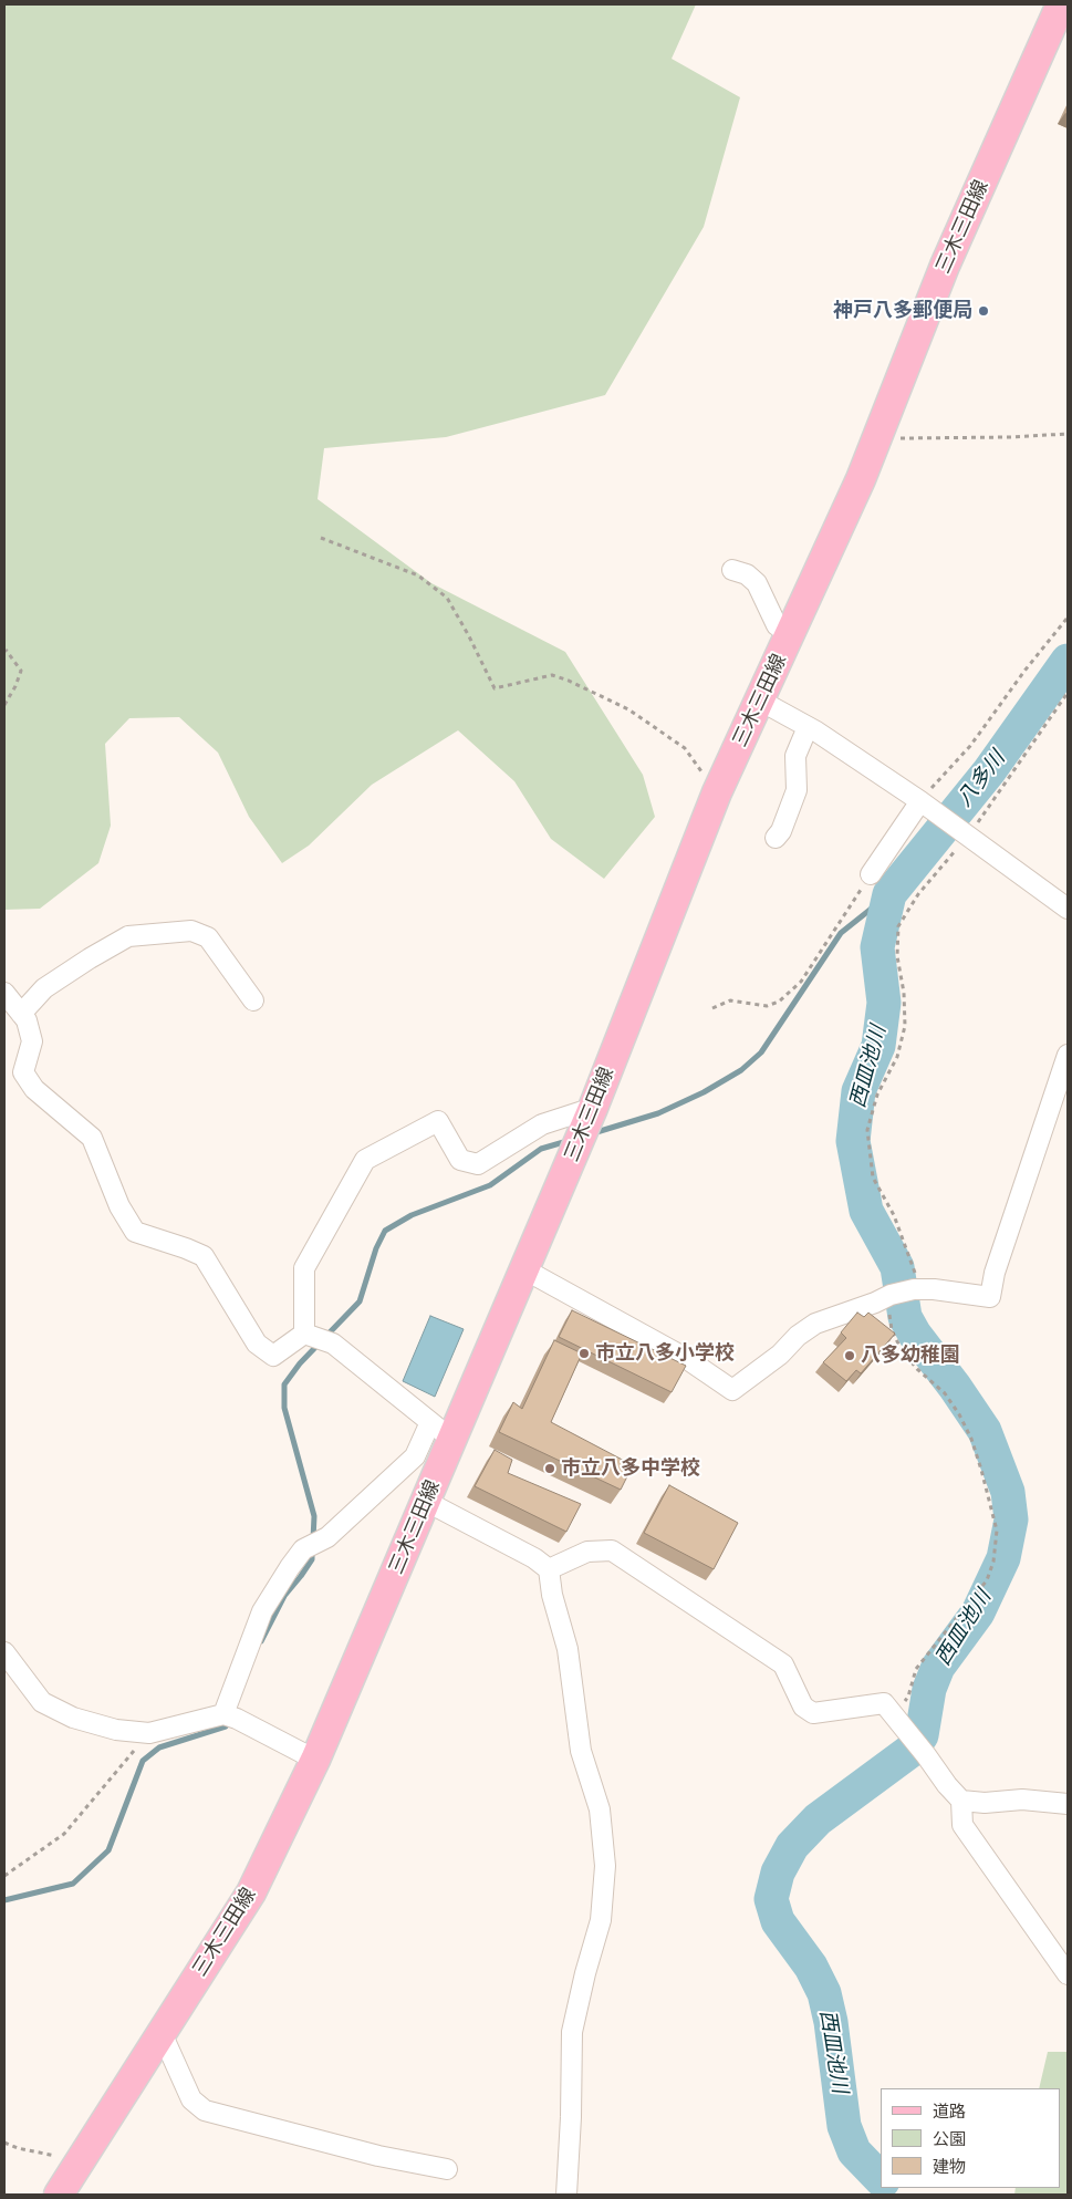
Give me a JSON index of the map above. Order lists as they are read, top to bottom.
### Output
{
  "streets": {
    "main road": ["三木三田線"]
  },
  "water": ["八多川", "西皿池川"],
  "places": [
    "神戸八多郵便局",
    "市立八多小学校",
    "八多幼稚園",
    "市立八多中学校"
  ],
  "legend": ["道路", "公園", "建物"]
}
